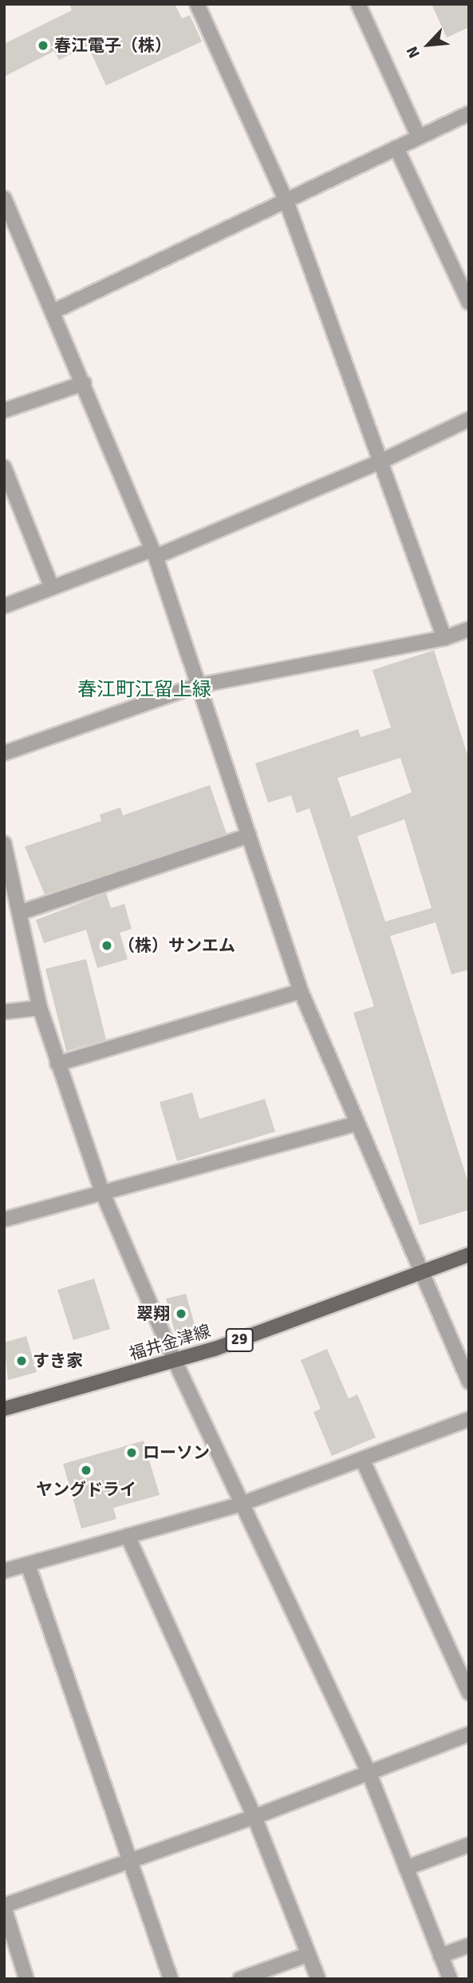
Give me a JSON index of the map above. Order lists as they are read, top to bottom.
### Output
{
  "streets": {
    "main road": ["29", "福井金津線"]
  },
  "districts": ["春江町江留上緑"],
  "places": [
    "春江電子（株）",
    "（株）サンエム",
    "翠翔",
    "すき家",
    "ローソン",
    "ヤングドライ"
  ],
  "north": "bottom left"
}
